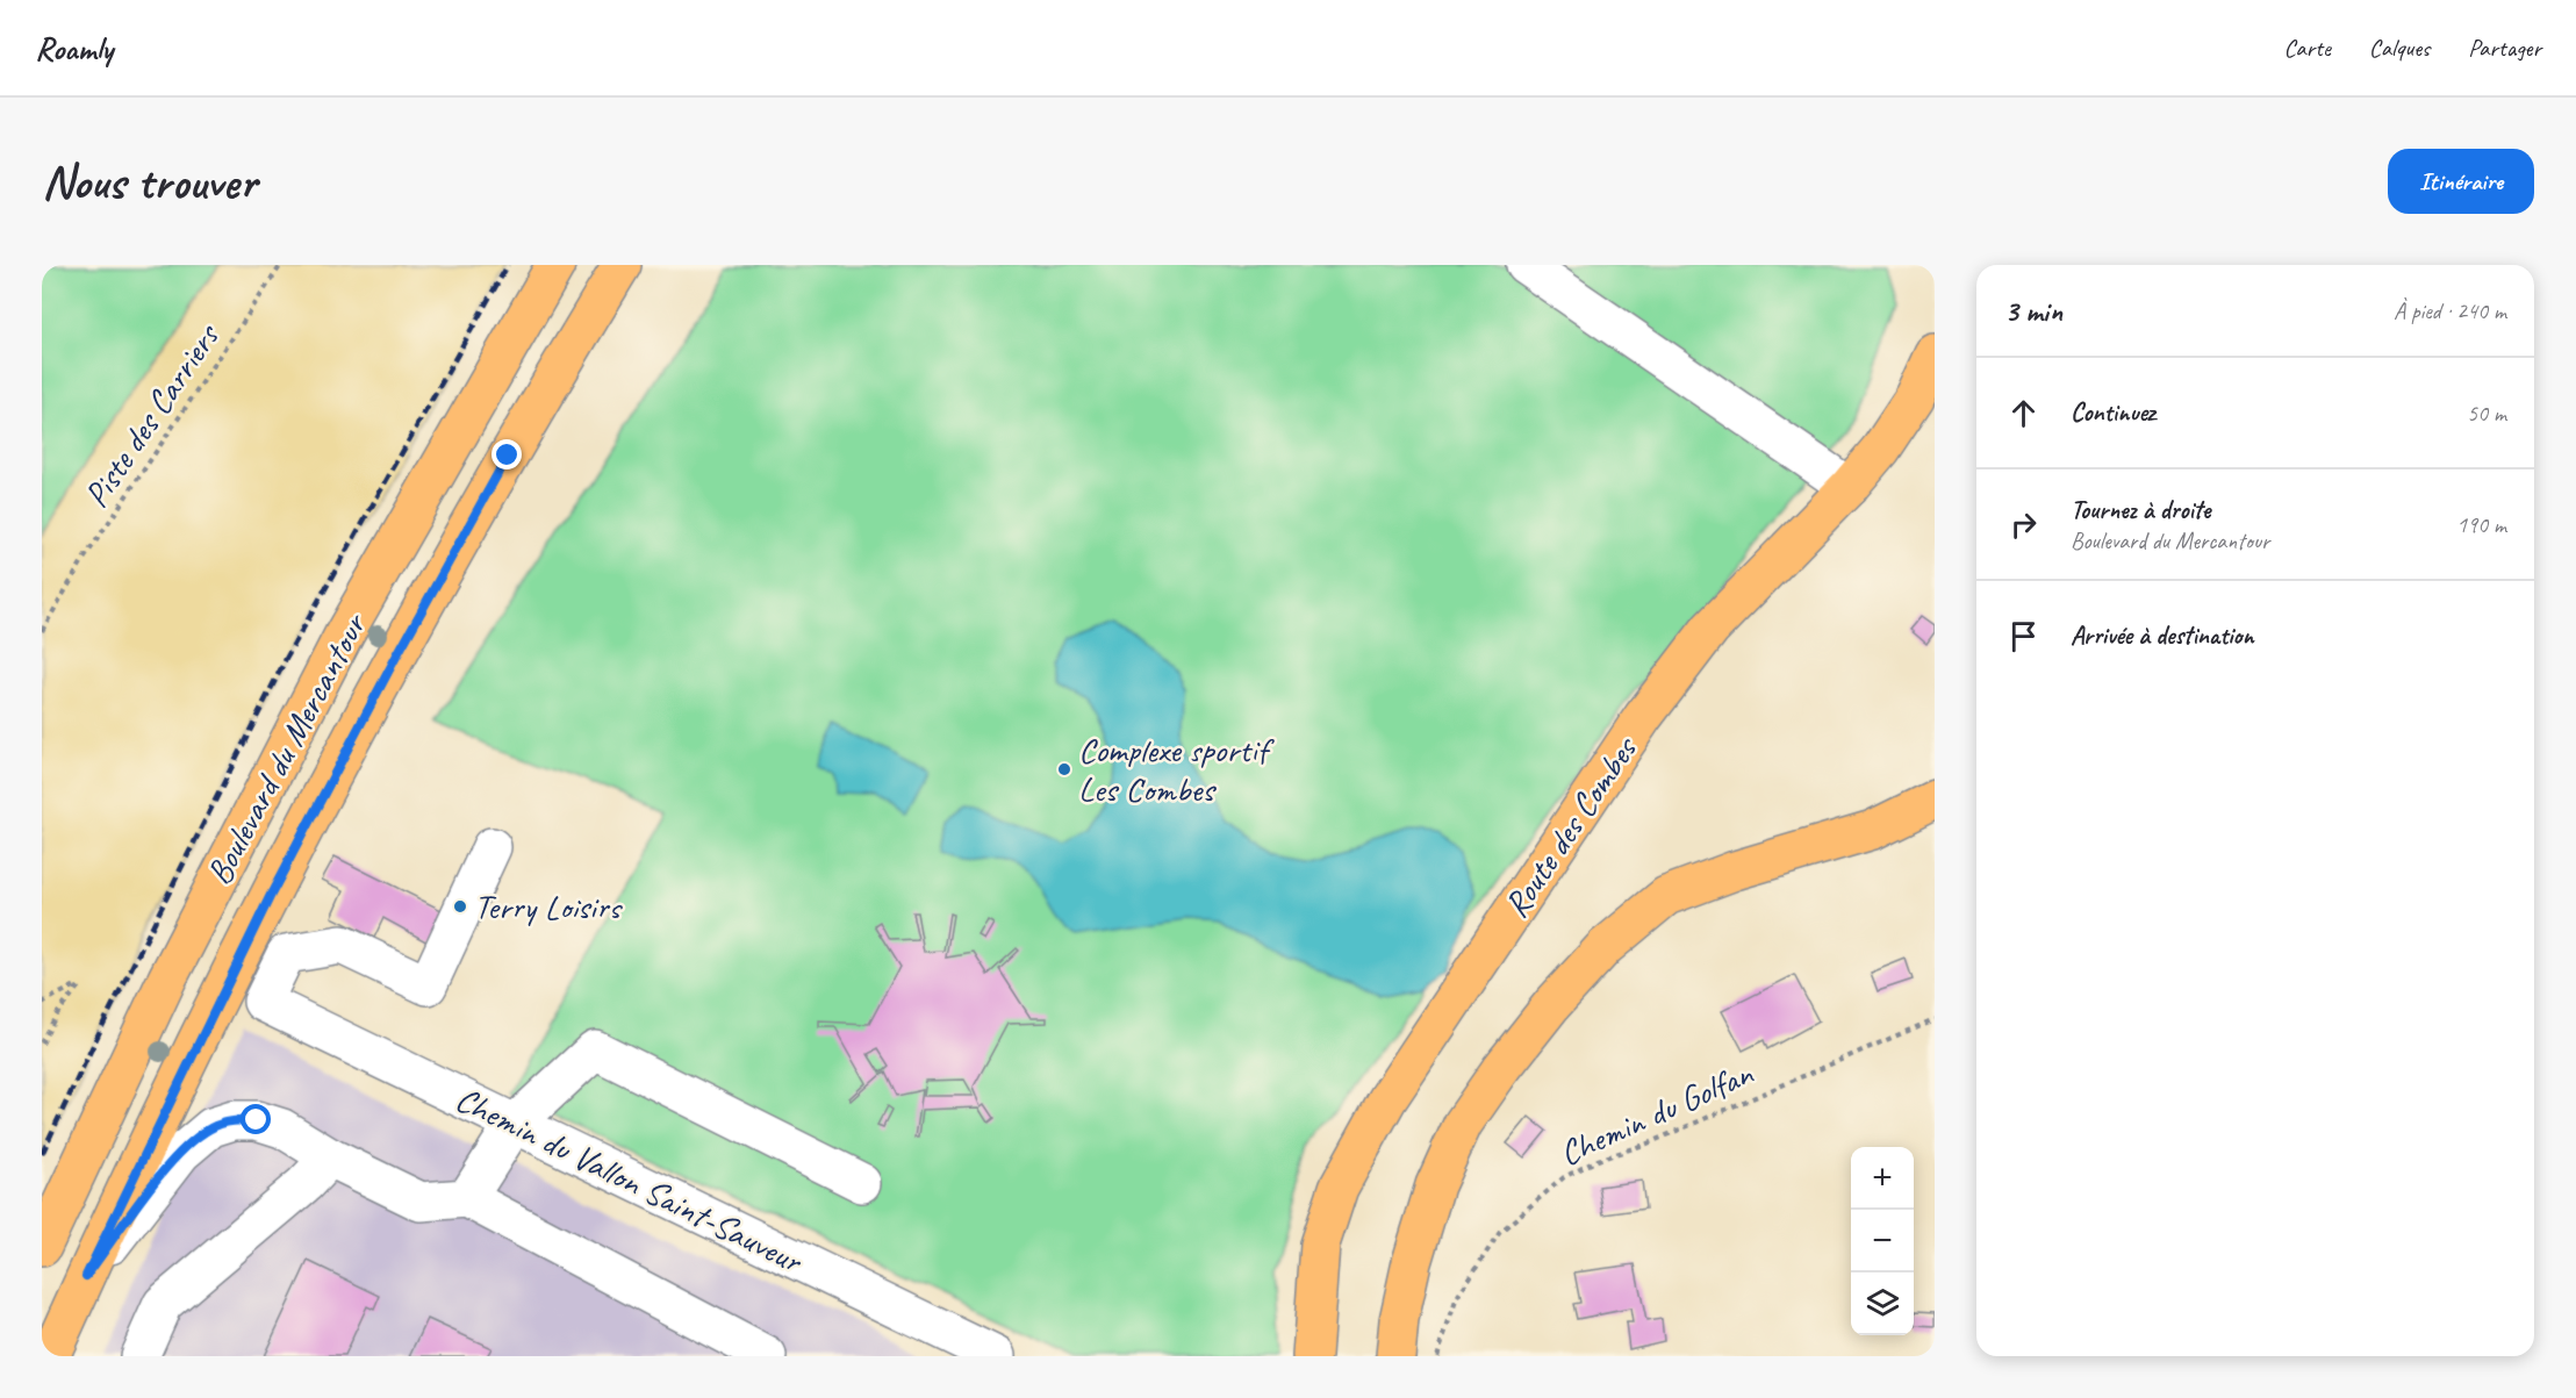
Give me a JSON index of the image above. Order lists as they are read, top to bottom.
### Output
{
  "streets": {
    "main road": ["Boulevard du Mercantour", "Route des Combes"],
    "street": ["Chemin du Vallon Saint-Sauveur"],
    "path": ["Piste des Carriers", "Chemin du Golfan"]
  },
  "places": ["Complexe sportif Les Combes", "Terry Loisirs"],
  "page": {
    "header": "Roamly",
    "nav": ["Carte", "Calques", "Partager"],
    "buttons": "Itinéraire",
    "title": "Nous trouver",
    "heading": ["3 min", "À pied · 240 m"],
    "list": [
      ["Continuez", "50 m"],
      ["Tournez à droite", "Boulevard du Mercantour", "190 m"],
      "Arrivée à destination"
    ],
    "map_buttons": ["+", "−"]
  }
}
